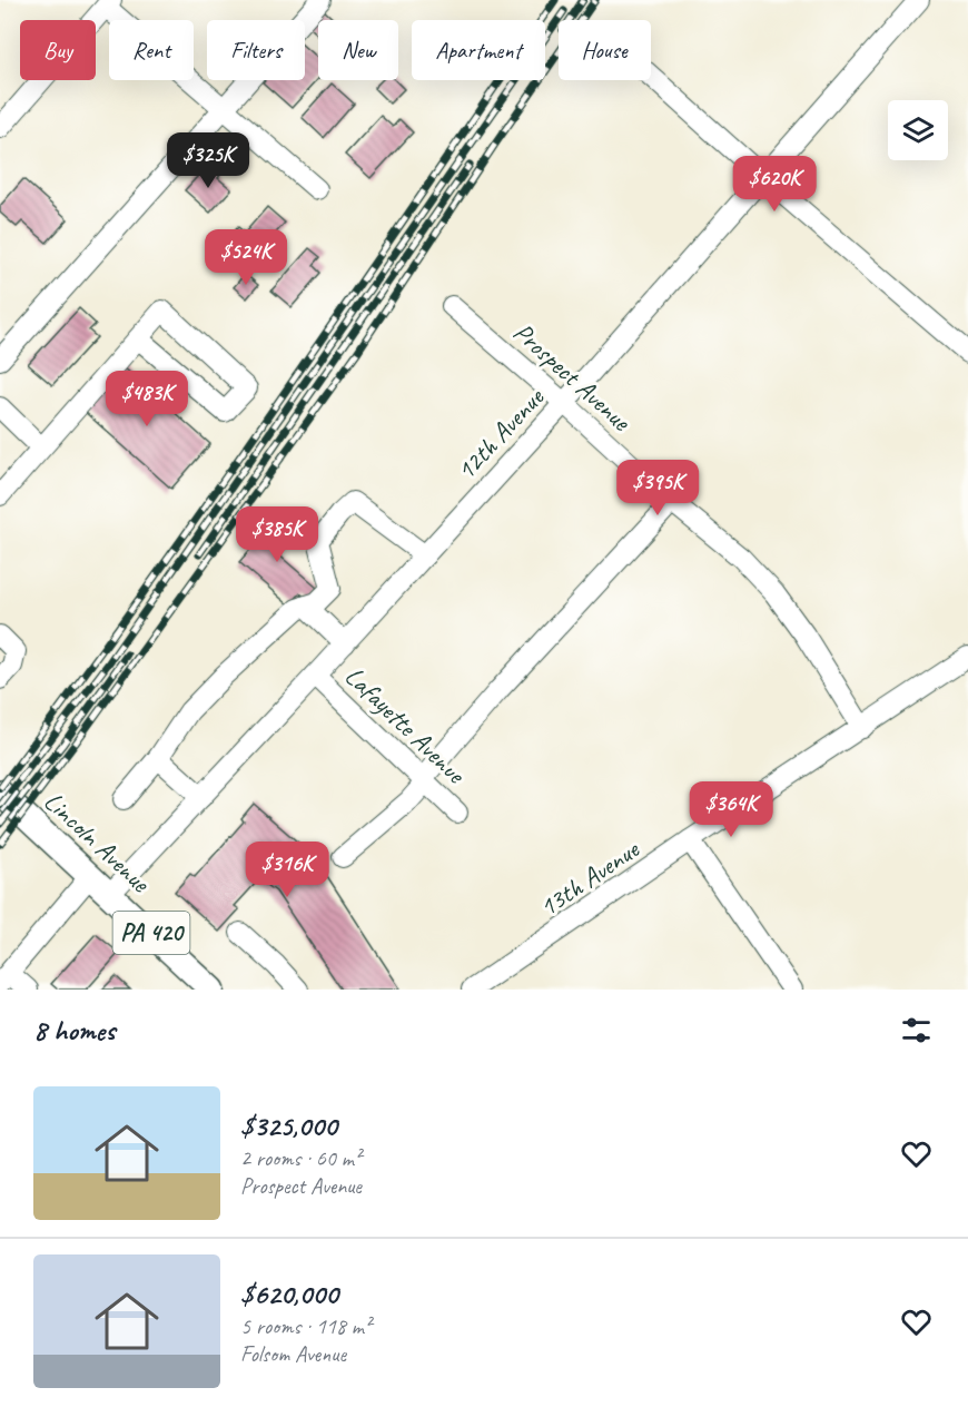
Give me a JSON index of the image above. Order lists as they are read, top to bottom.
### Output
{
  "streets": {
    "main road": ["Lincoln Avenue", "PA 420"],
    "street": [
      "Prospect Avenue",
      "12th Avenue",
      "Lafayette Avenue",
      "13th Avenue"
    ]
  },
  "crossings": [
    ["Prospect Avenue", "12th Avenue"],
    ["Prospect Avenue", "13th Avenue"],
    ["12th Avenue", "Lafayette Avenue"],
    ["12th Avenue", "Lincoln Avenue"]
  ],
  "page": {
    "chip": [
      "Buy",
      "Rent",
      "Filters",
      "New",
      "Apartment",
      "House"
    ],
    "price": [
      "$325K",
      "$620K",
      "$524K",
      "$483K",
      "$395K",
      "$385K",
      "$364K",
      "$316K"
    ],
    "heading": "8 homes",
    "list": [
      {
        "name": "$325,000",
        "note": "2 rooms · 60 m² · Prospect Avenue"
      },
      {
        "name": "$620,000",
        "note": "5 rooms · 118 m² · Folsom Avenue"
      }
    ]
  }
}
